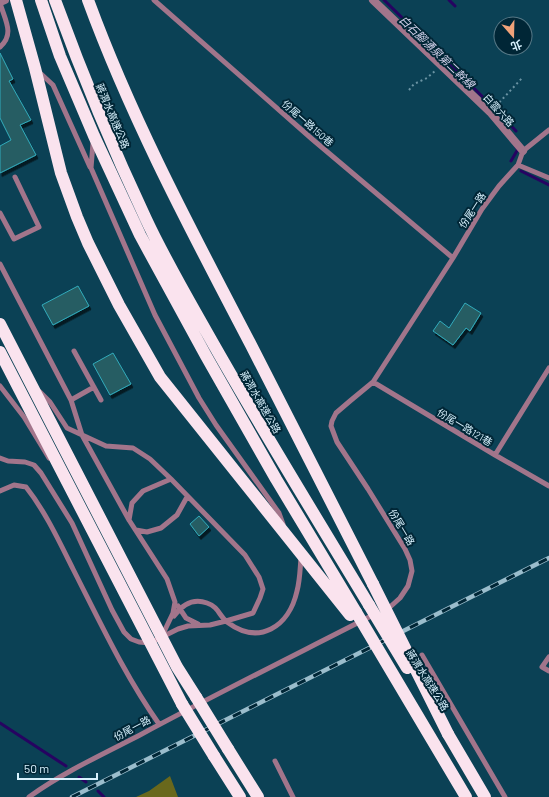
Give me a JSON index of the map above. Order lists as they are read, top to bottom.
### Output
{
  "streets": {
    "highway": ["蔣渭水高速公路"],
    "street": ["白雲六路"],
    "lane": ["份尾一路150巷", "份尾一路", "份尾一路121巷"]
  },
  "crossings": [
    ["白雲六路", "份尾一路"],
    ["份尾一路150巷", "份尾一路"],
    ["份尾一路", "份尾一路121巷"]
  ],
  "water": ["白石腳湧泉第二幹線"],
  "scale_bar": "50 m",
  "north": "bottom"
}
